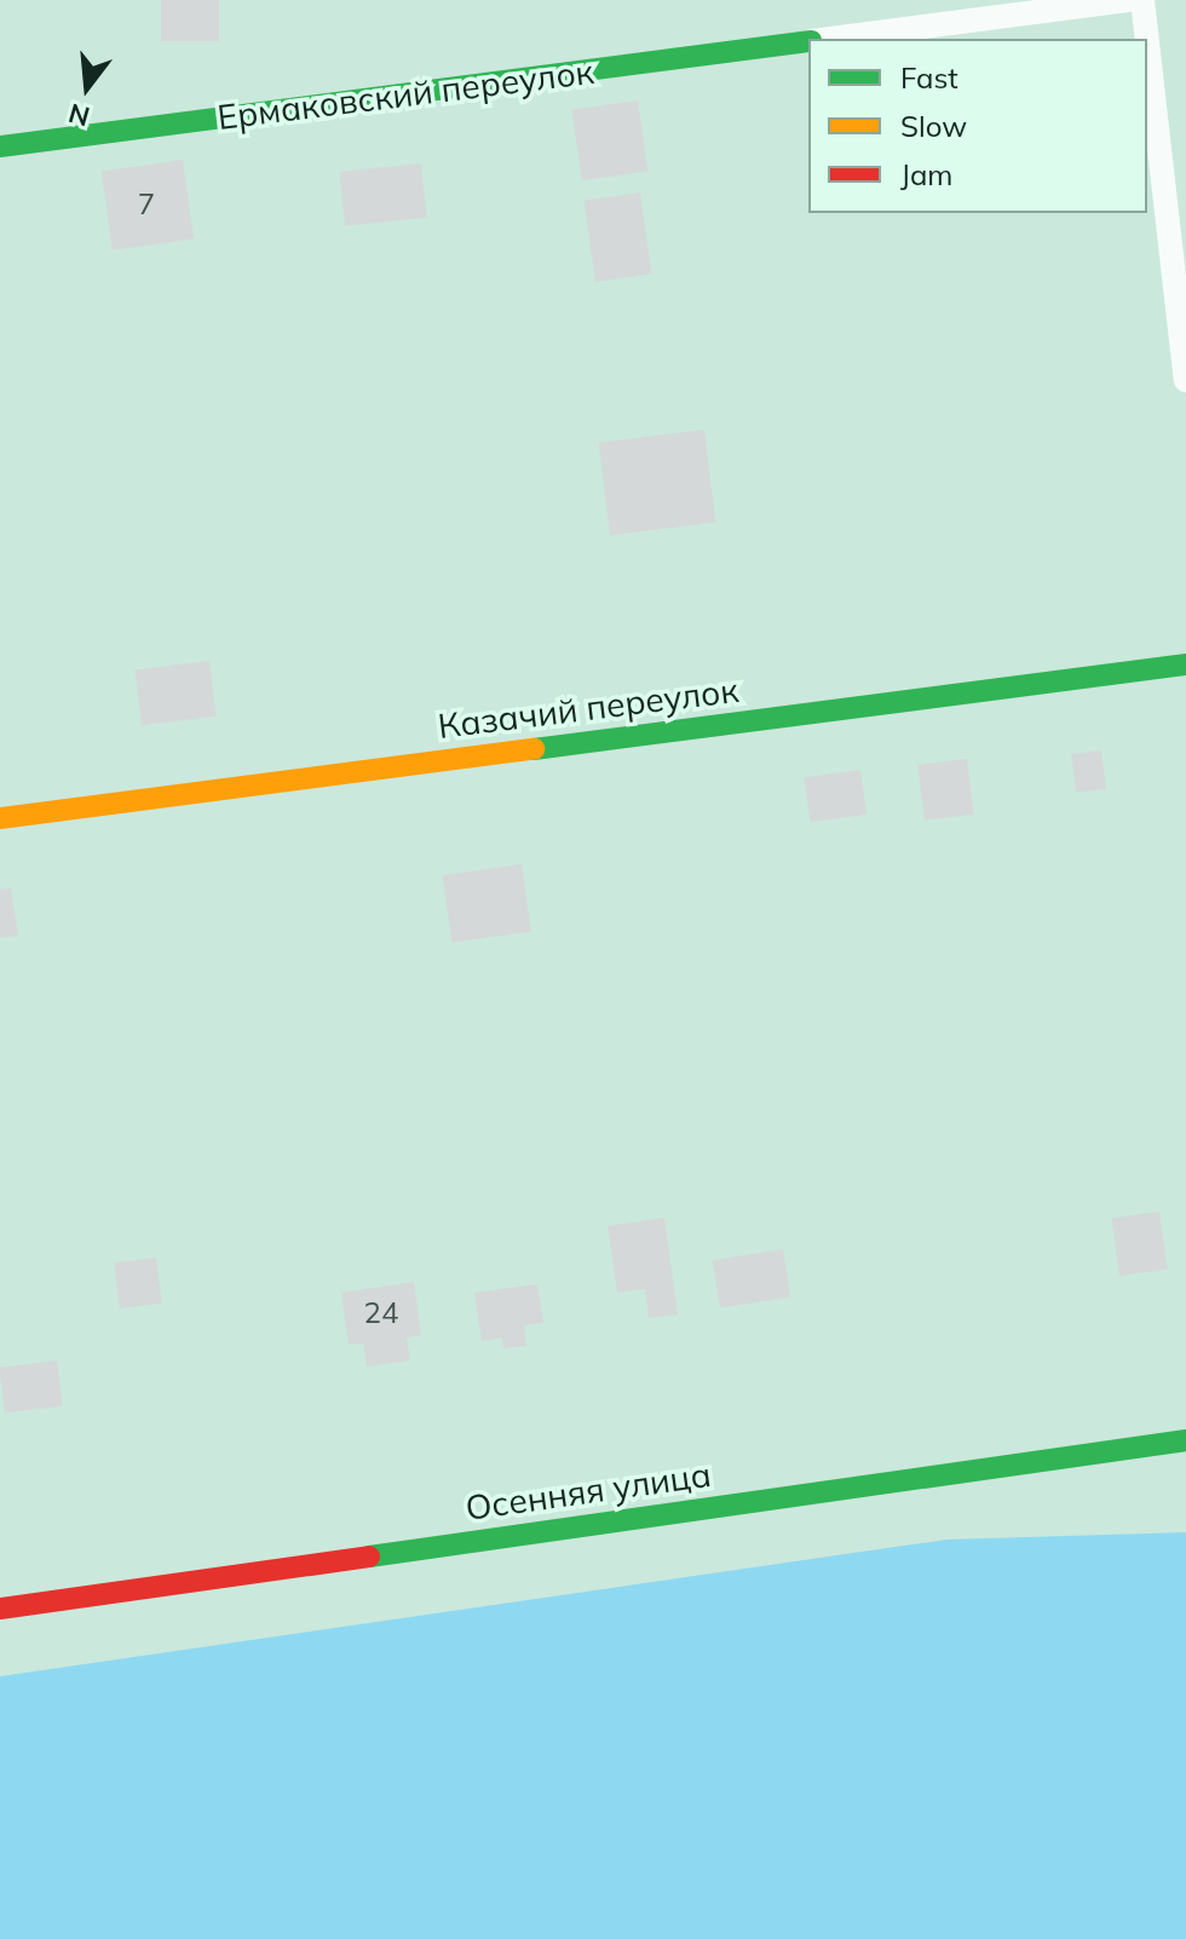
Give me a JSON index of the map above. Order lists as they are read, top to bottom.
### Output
{
  "streets": {
    "street": ["Ермаковский переулок", "Казачий переулок", "Осенняя улица"]
  },
  "house_numbers": ["7", "24"],
  "legend": ["Fast", "Slow", "Jam"],
  "north": "bottom"
}
